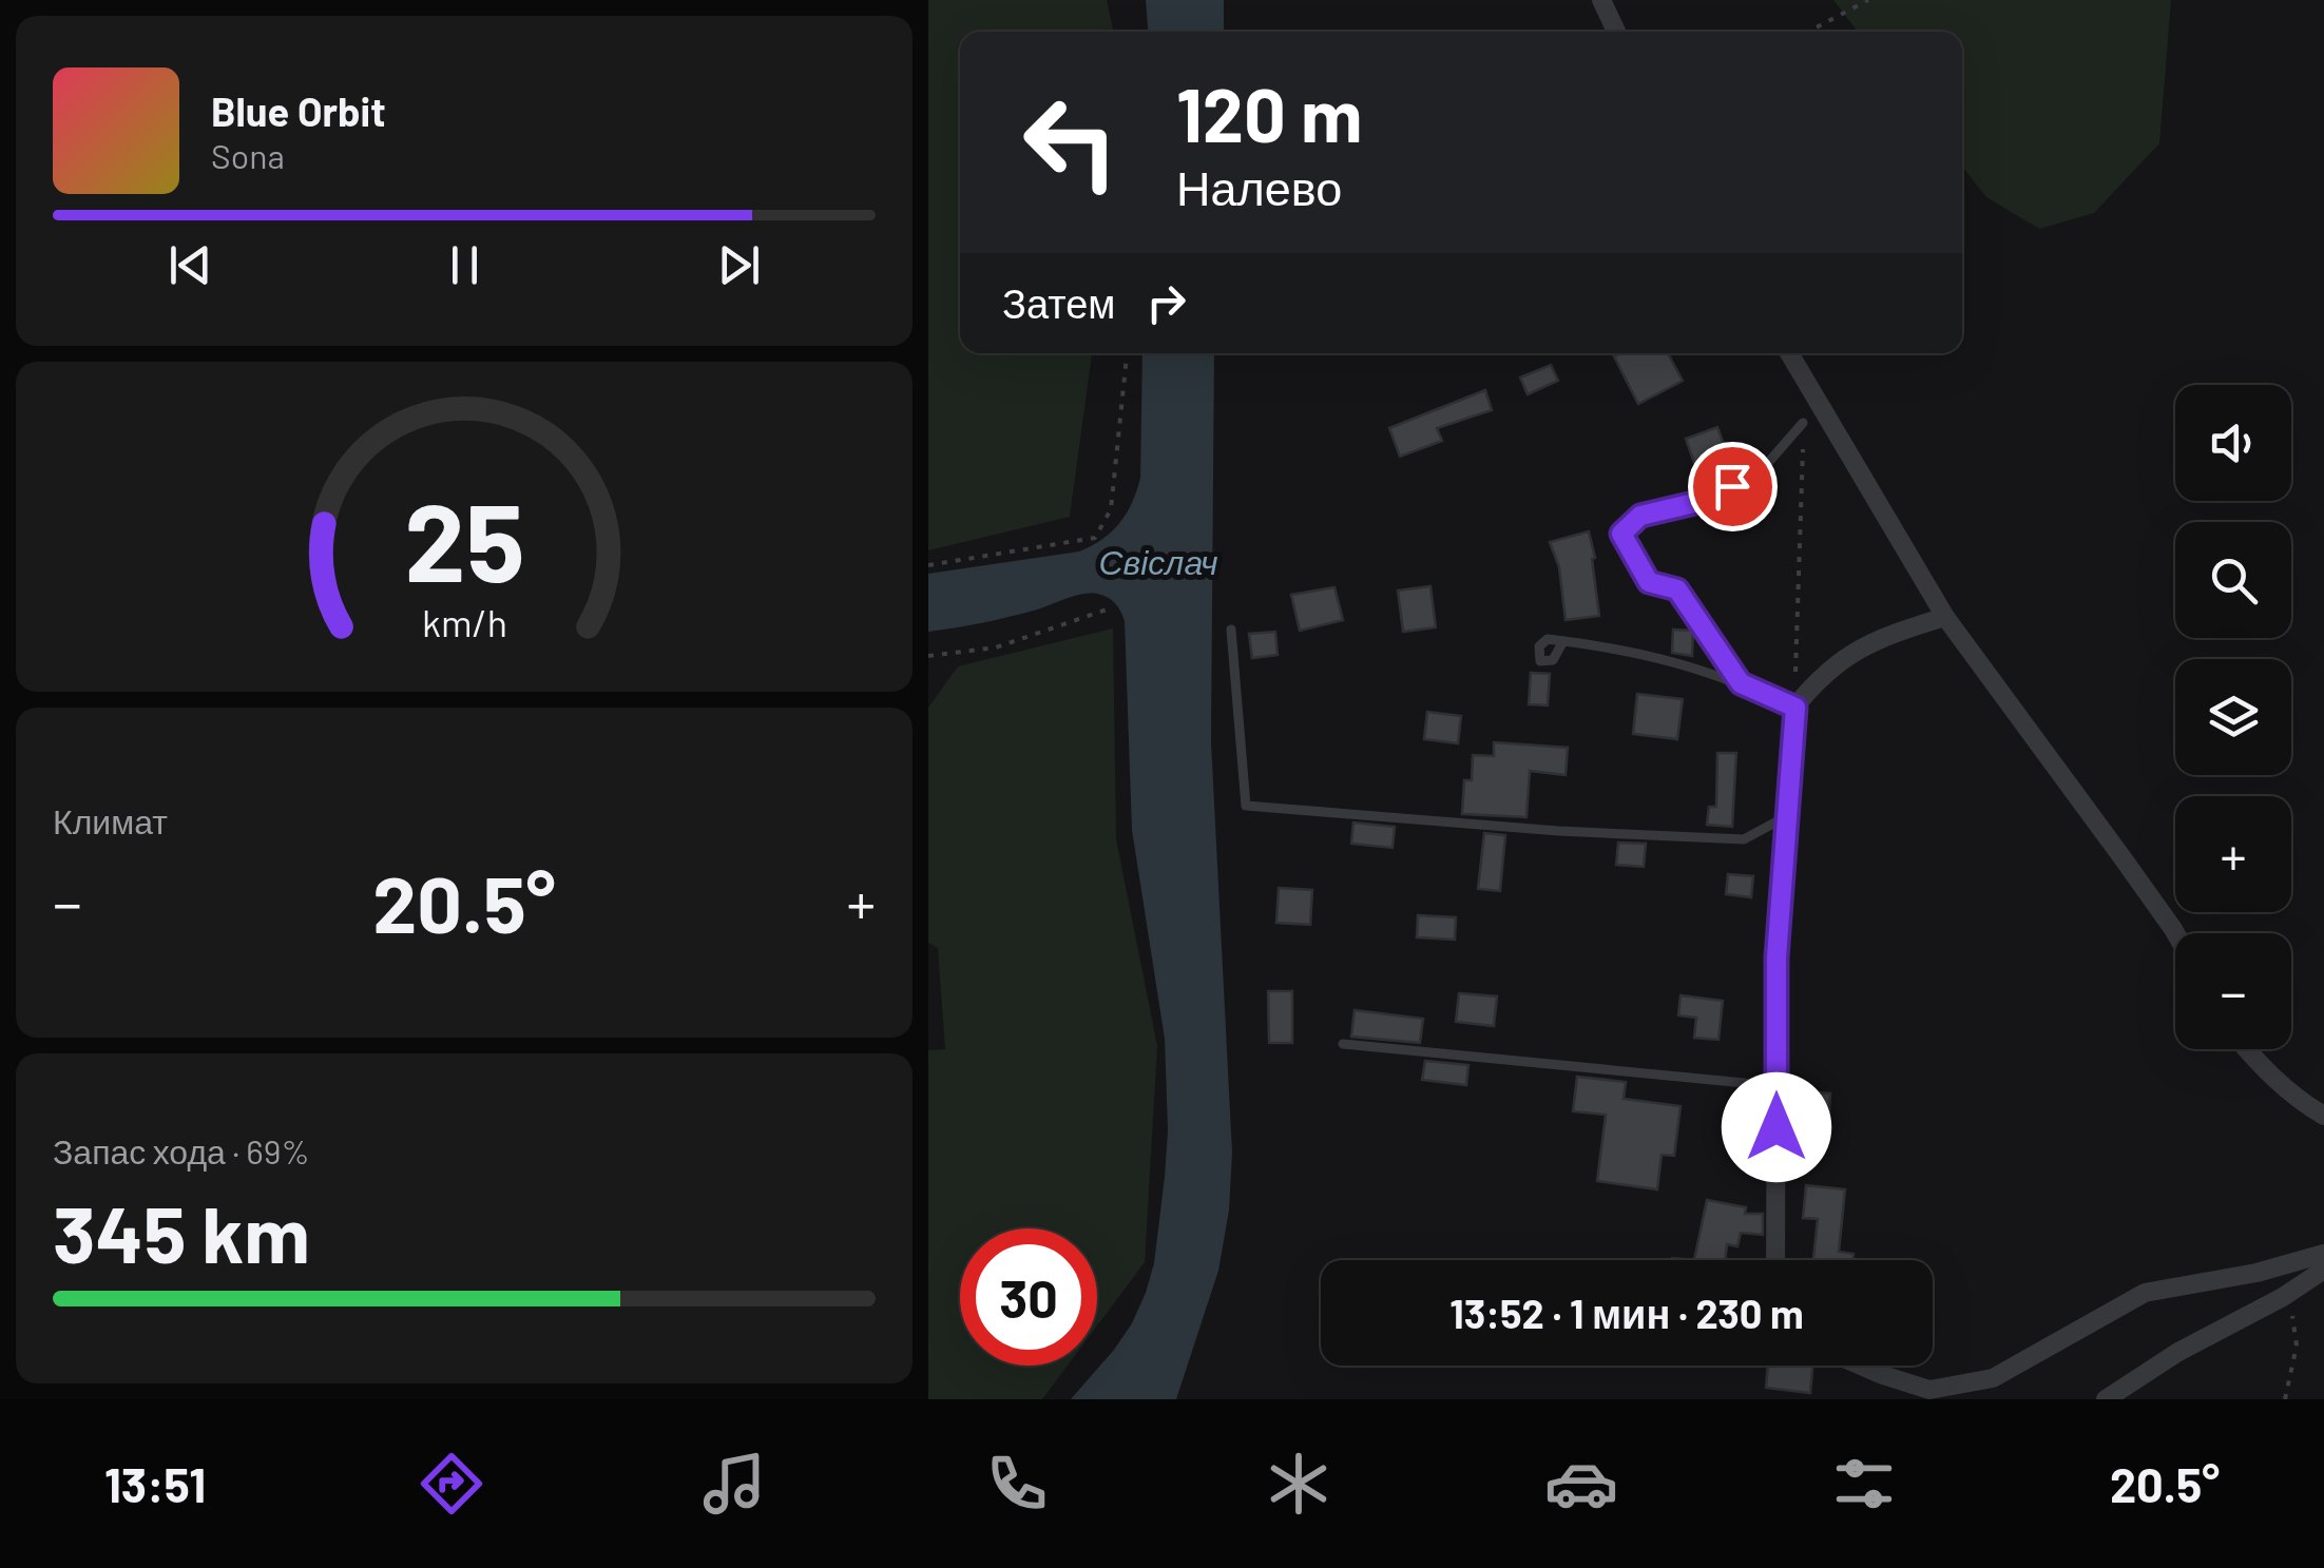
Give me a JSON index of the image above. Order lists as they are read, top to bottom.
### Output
{
  "water": ["Свіслач"],
  "page": {
    "turn": ["120 m", "Налево"],
    "song": ["Blue Orbit", "Sona"],
    "then": "Затем",
    "map_buttons": ["+", "−"],
    "tile": [
      "Климат",
      ["Запас хода · 69%", "345 km"]
    ],
    "heat": ["−", "20.5°", "+"],
    "limit": "30",
    "trip": "13:52 · 1 мин · 230 m",
    "tabs": ["13:51", "20.5°"],
    "gauge": ["25", "km/h"]
  }
}
